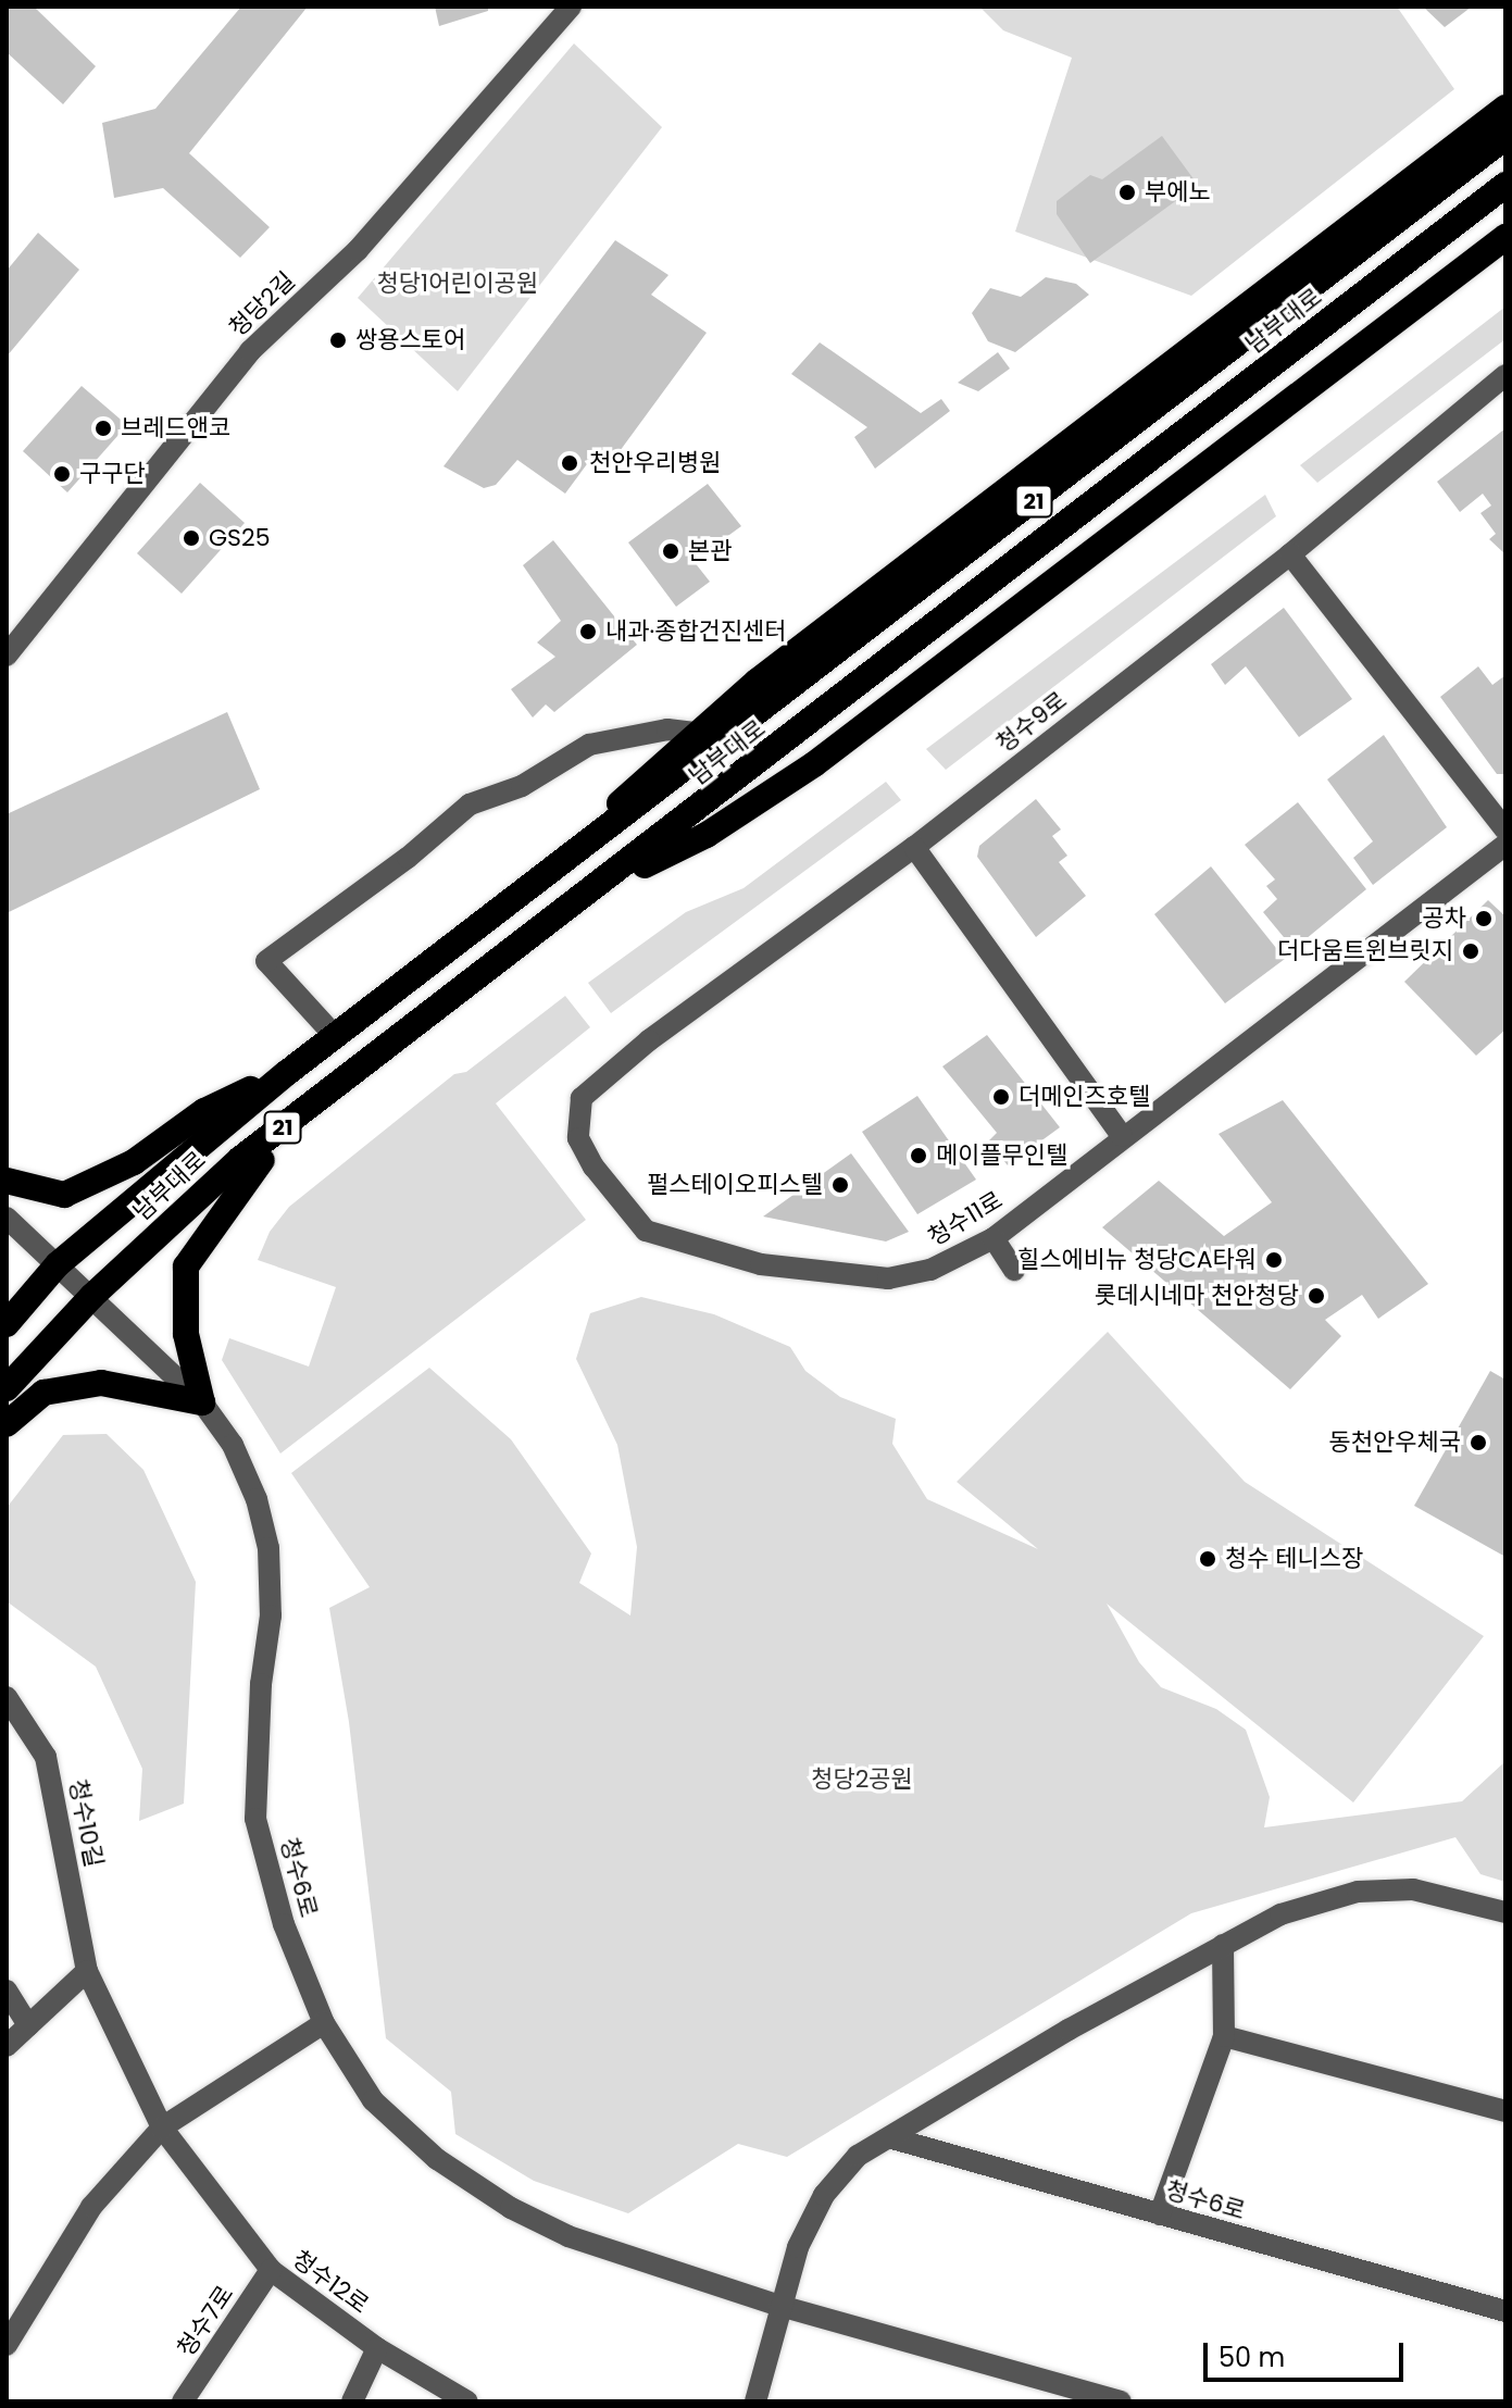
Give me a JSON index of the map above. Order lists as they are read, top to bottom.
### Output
{
  "streets": {
    "highway": ["남부대로", "21"],
    "street": [
      "청당2길",
      "청수9로",
      "청수11로",
      "청수10길",
      "청수6로",
      "청수12로",
      "청수7로"
    ]
  },
  "crossings": [
    ["남부대로", "청수6로"],
    ["청수9로", "청수11로"],
    ["청수10길", "청수12로"],
    ["청수12로", "청수7로"]
  ],
  "parks": ["청당1어린이공원", "청당2공원"],
  "places": [
    "부에노",
    "쌍용스토어",
    "브레드앤코",
    "천안우리병원",
    "구구단",
    "GS25",
    "본관",
    "내과·종합건진센터",
    "공차",
    "더다움트윈브릿지",
    "더메인즈호텔",
    "메이플무인텔",
    "펄스테이오피스텔",
    "힐스에비뉴 청당CA타워",
    "롯데시네마 천안청당",
    "동천안우체국",
    "청수 테니스장"
  ],
  "scale_bar": "50 m"
}
